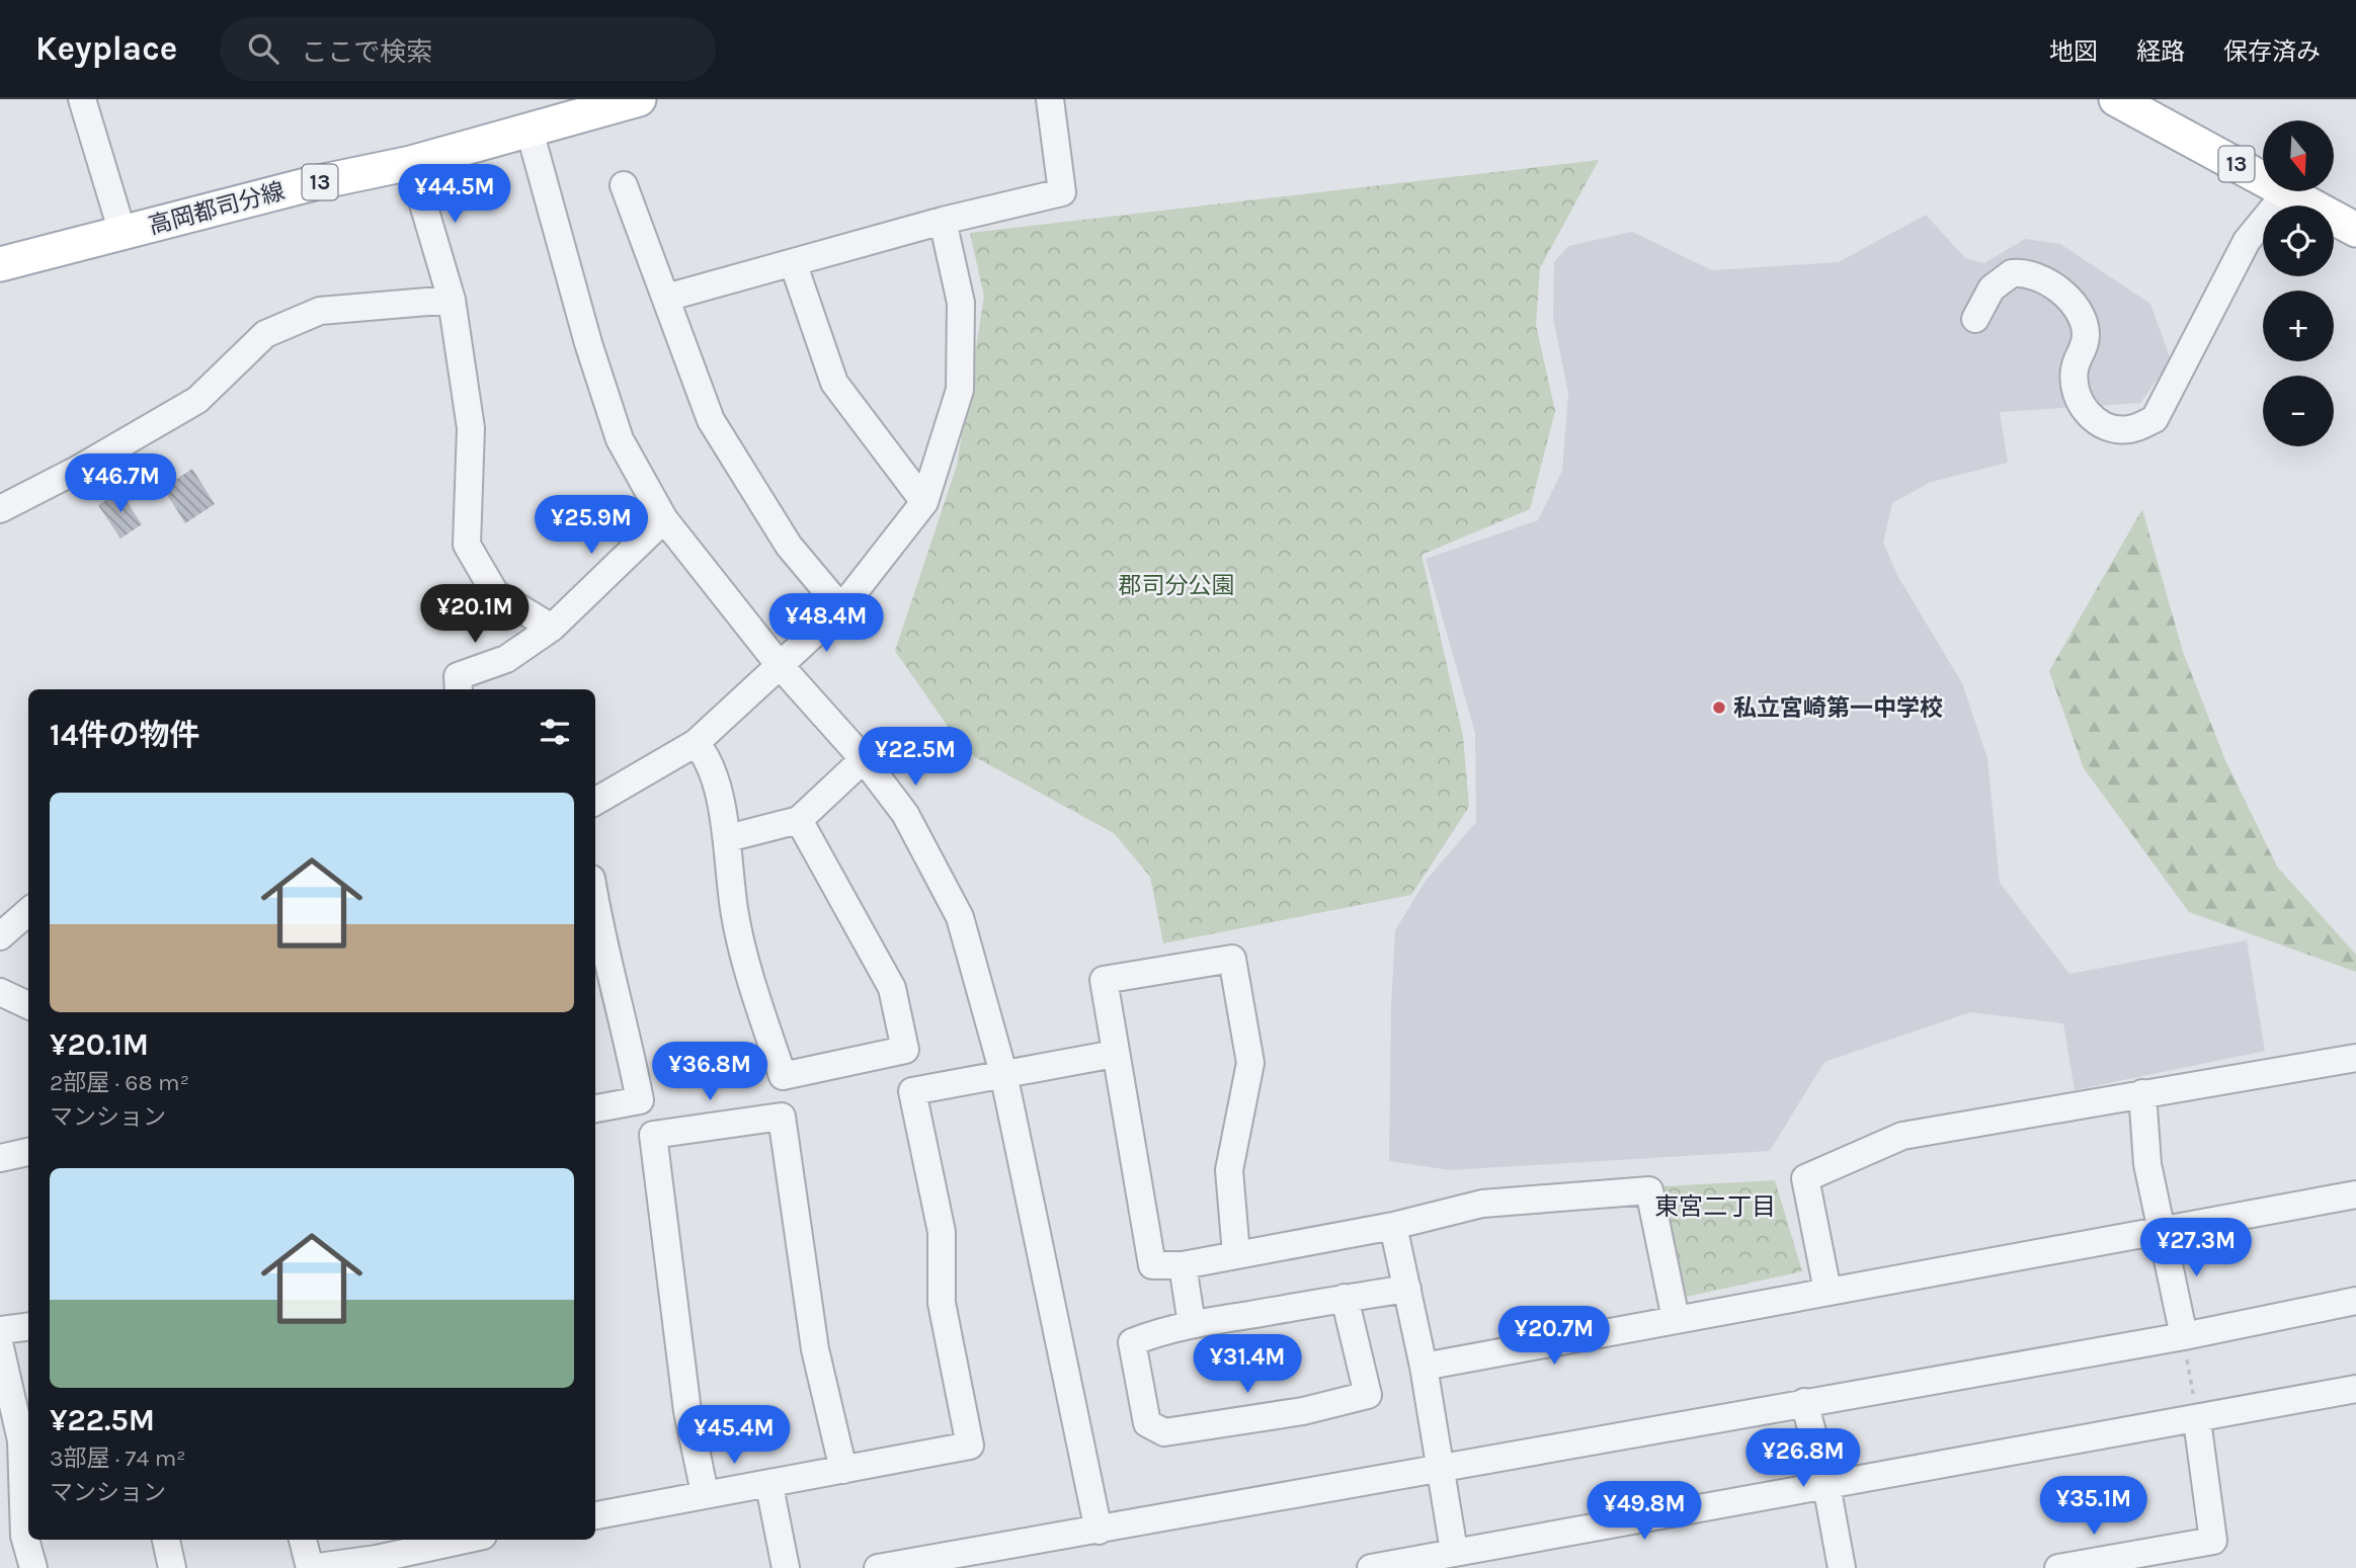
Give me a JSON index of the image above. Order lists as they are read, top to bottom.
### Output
{
  "streets": {
    "main road": ["13", "高岡都司分線"]
  },
  "districts": ["東宮二丁目"],
  "parks": ["郡司分公園"],
  "places": ["私立宮崎第一中学校"],
  "north": "bottom",
  "page": {
    "header": "Keyplace",
    "search": "ここで検索",
    "nav": ["地図", "経路", "保存済み"],
    "map_buttons": ["+", "−"],
    "price": [
      "¥44.5M",
      "¥46.7M",
      "¥25.9M",
      "¥20.1M",
      "¥48.4M",
      "¥22.5M",
      "¥36.8M",
      "¥27.3M",
      "¥20.7M",
      "¥31.4M",
      "¥45.4M",
      "¥26.8M",
      "¥35.1M",
      "¥49.8M"
    ],
    "heading": "14件の物件",
    "list": [
      {
        "name": "¥20.1M",
        "note": "2部屋 · 68 m² · マンション"
      },
      {
        "name": "¥22.5M",
        "note": "3部屋 · 74 m² · マンション"
      }
    ]
  }
}
